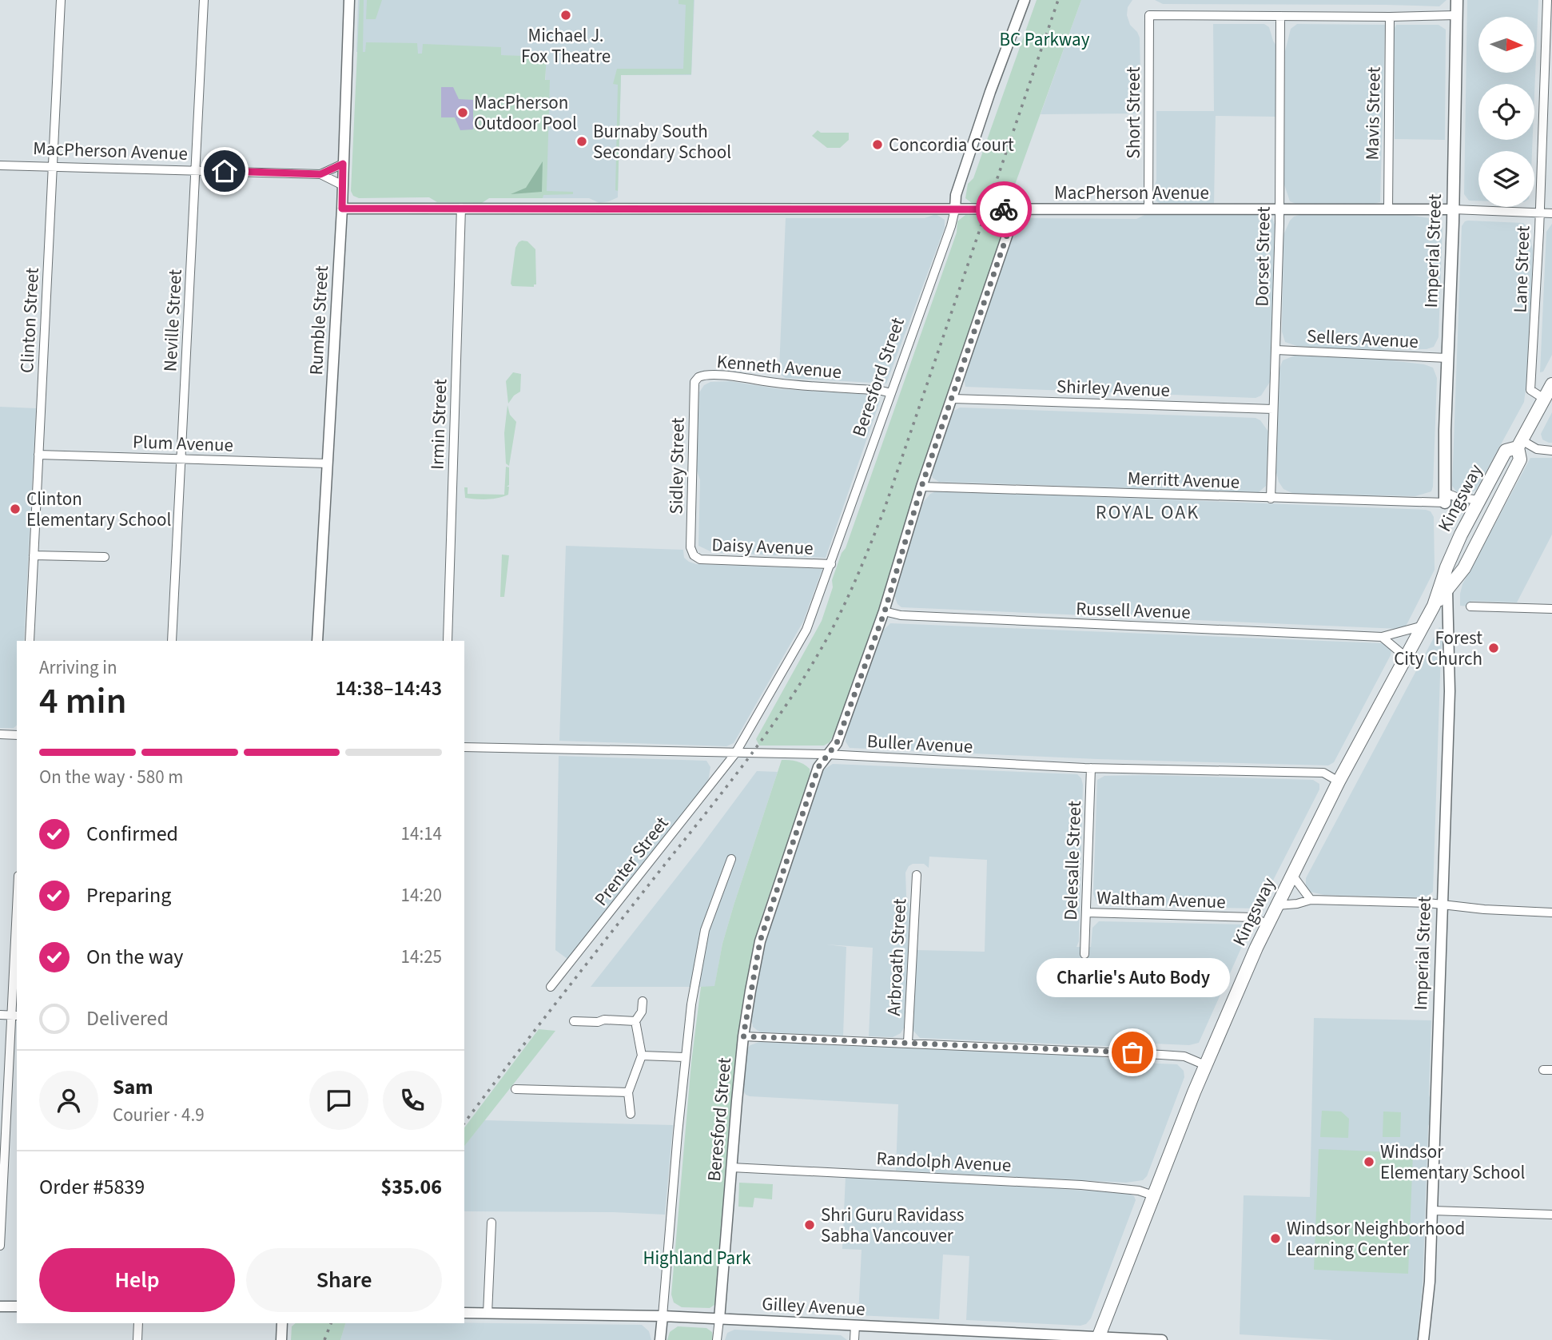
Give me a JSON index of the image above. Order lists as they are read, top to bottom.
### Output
{
  "streets": {
    "main road": ["Imperial Street", "Kingsway"],
    "street": [
      "Short Street",
      "Mavis Street",
      "MacPherson Avenue",
      "Dorset Street",
      "Lane Street",
      "Clinton Street",
      "Neville Street",
      "Rumble Street",
      "Sellers Avenue",
      "Kenneth Avenue",
      "Beresford Street",
      "Shirley Avenue",
      "Irmin Street",
      "Plum Avenue",
      "Sidley Street",
      "Merritt Avenue",
      "Daisy Avenue",
      "Russell Avenue",
      "Buller Avenue",
      "Delesalle Street",
      "Prenter Street",
      "Waltham Avenue",
      "Arbroath Street",
      "Randolph Avenue",
      "Gilley Avenue"
    ]
  },
  "crossings": [
    ["Short Street", "MacPherson Avenue"],
    ["Short Street", "Dorset Street"],
    ["Mavis Street", "MacPherson Avenue"],
    ["MacPherson Avenue", "Imperial Street"],
    ["MacPherson Avenue", "Dorset Street"],
    ["MacPherson Avenue", "Lane Street"],
    ["MacPherson Avenue", "Clinton Street"],
    ["MacPherson Avenue", "Neville Street"],
    ["MacPherson Avenue", "Rumble Street"],
    ["MacPherson Avenue", "Beresford Street"],
    ["MacPherson Avenue", "Irmin Street"],
    ["Imperial Street", "Sellers Avenue"],
    ["Imperial Street", "Merritt Avenue"],
    ["Imperial Street", "Kingsway"],
    ["Dorset Street", "Sellers Avenue"],
    ["Dorset Street", "Shirley Avenue"],
    ["Dorset Street", "Merritt Avenue"],
    ["Lane Street", "Kingsway"],
    ["Clinton Street", "Plum Avenue"],
    ["Neville Street", "Plum Avenue"],
    ["Rumble Street", "Plum Avenue"],
    ["Kenneth Avenue", "Beresford Street"],
    ["Kenneth Avenue", "Sidley Street"],
    ["Beresford Street", "Shirley Avenue"],
    ["Beresford Street", "Merritt Avenue"],
    ["Beresford Street", "Daisy Avenue"],
    ["Beresford Street", "Russell Avenue"],
    ["Beresford Street", "Buller Avenue"],
    ["Beresford Street", "Prenter Street"],
    ["Beresford Street", "Randolph Avenue"],
    ["Beresford Street", "Gilley Avenue"],
    ["Sidley Street", "Daisy Avenue"],
    ["Merritt Avenue", "Kingsway"],
    ["Kingsway", "Russell Avenue"],
    ["Kingsway", "Buller Avenue"],
    ["Kingsway", "Waltham Avenue"],
    ["Kingsway", "Randolph Avenue"],
    ["Kingsway", "Gilley Avenue"],
    ["Buller Avenue", "Delesalle Street"],
    ["Buller Avenue", "Prenter Street"],
    ["Delesalle Street", "Waltham Avenue"]
  ],
  "districts": ["ROYAL OAK"],
  "parks": ["BC Parkway", "Highland Park"],
  "places": [
    "Michael J. Fox Theatre",
    "MacPherson Outdoor Pool",
    "Burnaby South Secondary School",
    "Concordia Court",
    "Clinton Elementary School",
    "Forest City Church",
    "Charlie's Auto Body",
    "Windsor Elementary School",
    "Shri Guru Ravidass Sabha Vancouver",
    "Windsor Neighborhood Learning Center"
  ],
  "north": "right",
  "page": {
    "heading": ["4 min", "Arriving in", "14:38–14:43"],
    "panel": [
      "Sam",
      "Courier · 4.9",
      "Order #5839",
      "$35.06"
    ],
    "bar": "On the way · 580 m",
    "list": [
      ["Confirmed", "14:14"],
      ["Preparing", "14:20"],
      ["On the way", "14:25"],
      "Delivered"
    ],
    "bubble": "Charlie's Auto Body",
    "buttons": ["Help", "Share"]
  }
}
